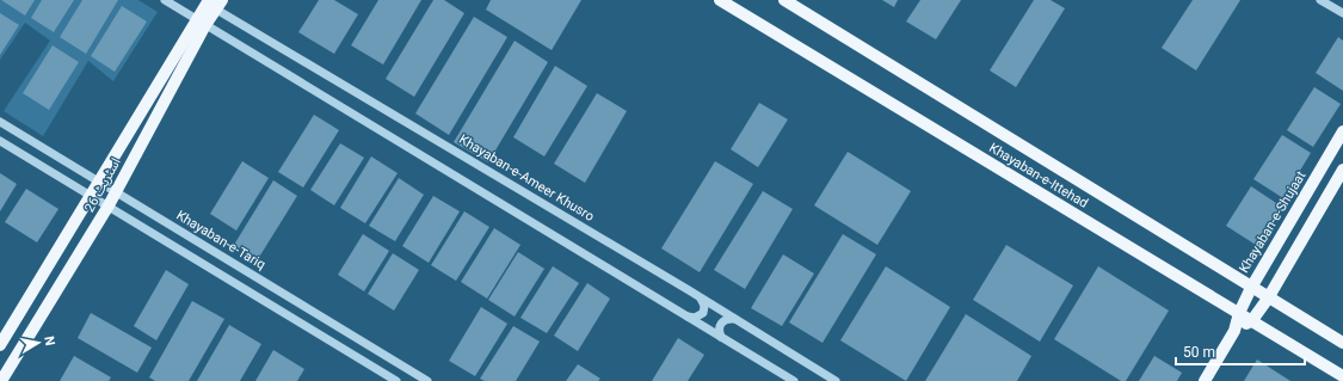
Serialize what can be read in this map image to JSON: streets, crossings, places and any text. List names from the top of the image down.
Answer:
{
  "streets": {
    "main road": ["Khayaban-e-Ittehad", "اسٹریٹ 26", "Khayaban-e-Shujaat"],
    "street": ["Khayaban-e-Ameer Khusro", "Khayaban-e-Tariq"]
  },
  "crossings": [
    ["Khayaban-e-Ittehad", "Khayaban-e-Shujaat"],
    ["Khayaban-e-Ameer Khusro", "اسٹریٹ 26"],
    ["اسٹریٹ 26", "Khayaban-e-Tariq"]
  ],
  "scale_bar": "50 m",
  "north": "right"
}
